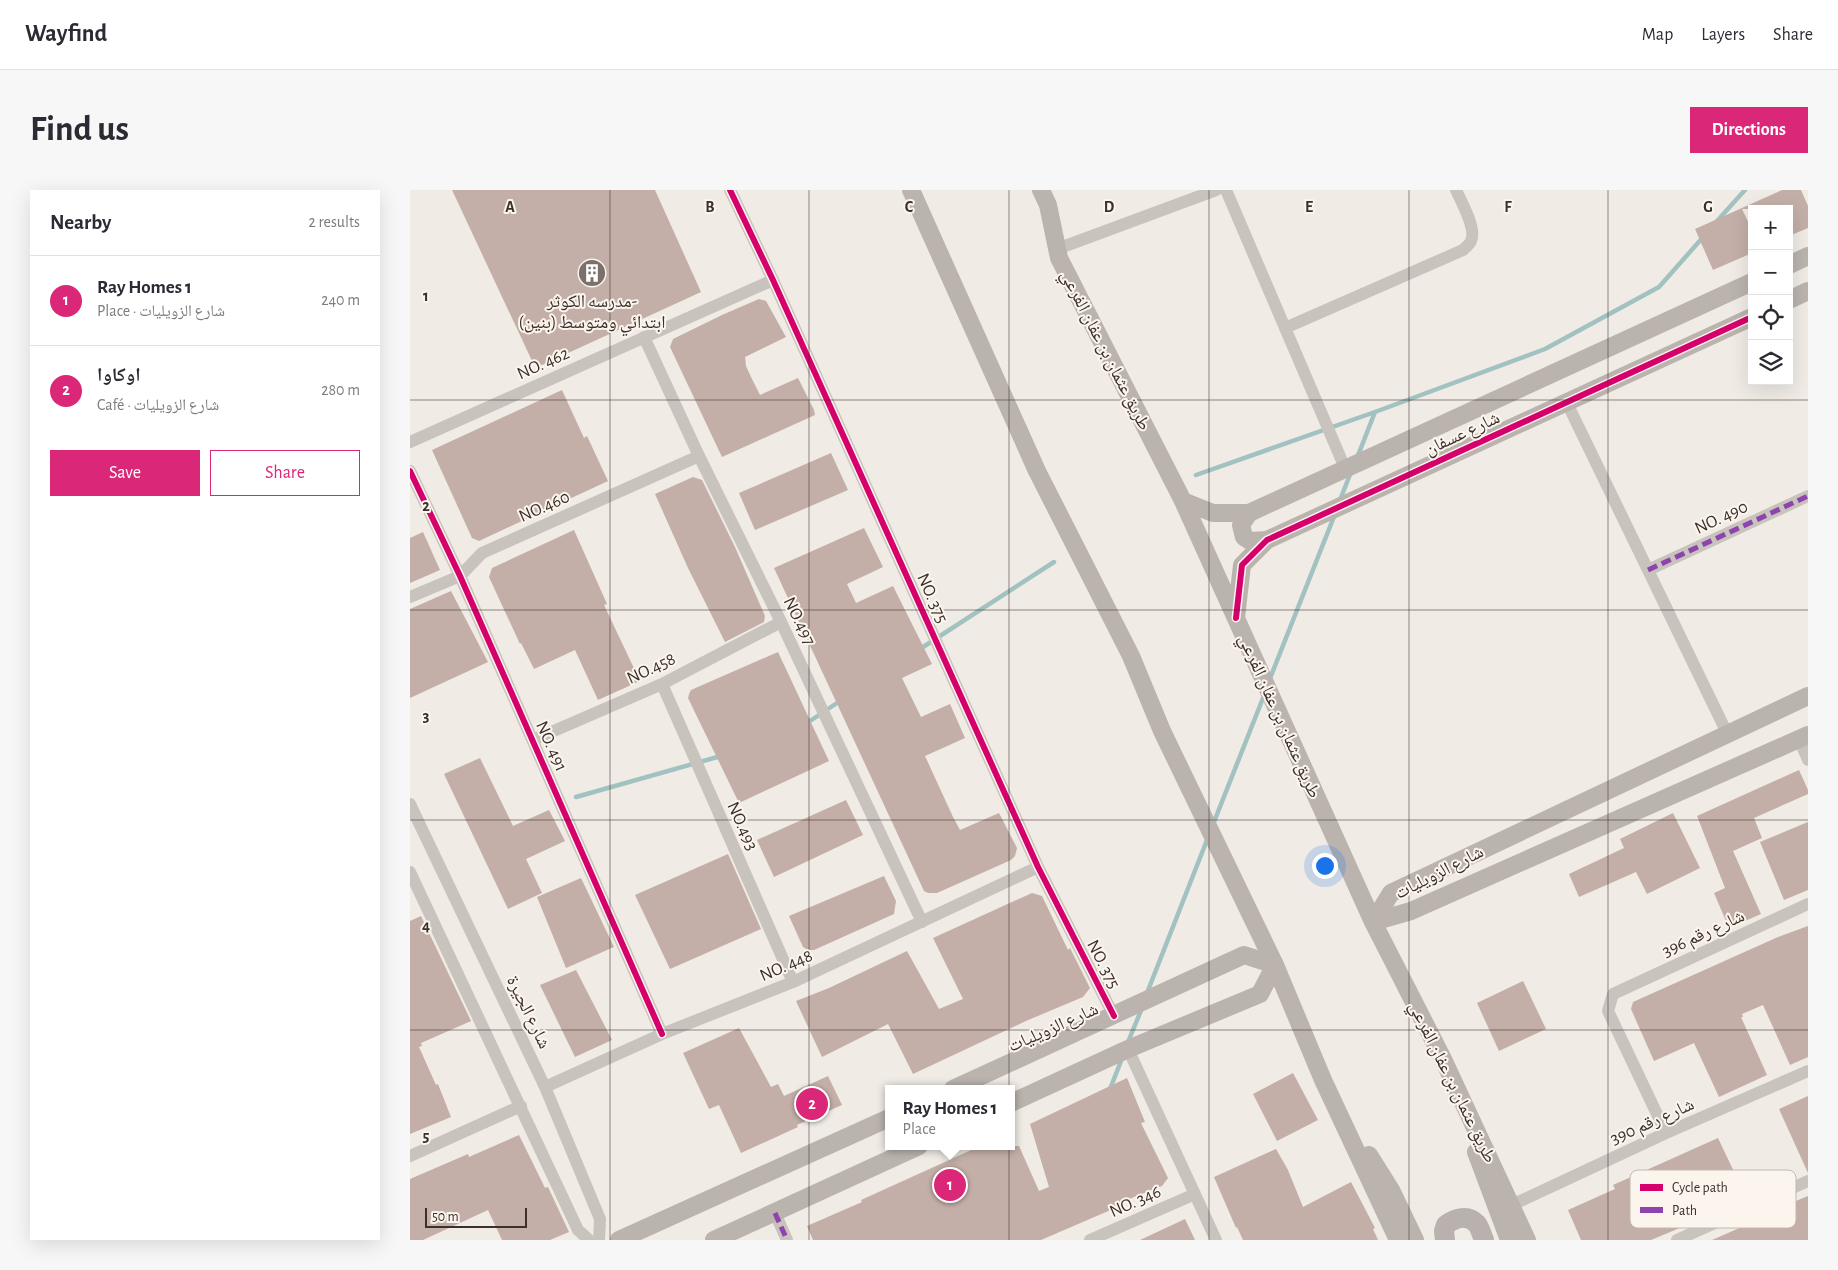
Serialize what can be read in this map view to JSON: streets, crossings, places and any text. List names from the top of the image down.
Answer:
{
  "streets": {
    "street": [
      "طريق عثمان بن عفان الفرعي",
      "NO. 462",
      "شارع عسفان",
      "NO.460",
      "NO. 490",
      "NO. 375",
      "NO.497",
      "NO.458",
      "NO. 491",
      "NO.493",
      "شارع الزويليات",
      "شارع رقم 396",
      "NO. 448",
      "شارع الجيرة",
      "شارع رقم 390",
      "NO. 346"
    ]
  },
  "crossings": [
    ["طريق عثمان بن عفان الفرعي", "شارع عسفان"],
    ["طريق عثمان بن عفان الفرعي", "شارع الزويليات"],
    ["طريق عثمان بن عفان الفرعي", "شارع رقم 390"],
    ["NO. 462", "NO. 375"],
    ["NO. 462", "NO.497"],
    ["NO.460", "NO.497"],
    ["NO.460", "NO. 491"],
    ["NO. 375", "شارع الزويليات"],
    ["NO. 375", "NO. 448"],
    ["NO.497", "NO.458"],
    ["NO.497", "NO. 448"],
    ["NO.458", "NO. 491"],
    ["NO.458", "NO.493"],
    ["NO. 491", "NO. 448"],
    ["NO.493", "NO. 448"],
    ["شارع رقم 396", "شارع رقم 390"],
    ["NO. 448", "شارع الجيرة"]
  ],
  "places": {
    "building": ["مدرسه الكوثر- ابتدائي ومتوسط (بنين)"]
  },
  "legend": ["Cycle path", "Path"],
  "scale_bar": "50 m",
  "page": {
    "header": "Wayfind",
    "nav": ["Map", "Layers", "Share"],
    "buttons": [
      "Directions",
      ["Save", "Share"]
    ],
    "title": "Find us",
    "heading": ["Nearby", "2 results"],
    "map_buttons": ["+", "−"],
    "list": [
      {
        "mark": "1",
        "name": "Ray Homes 1",
        "note": "Place · شارع الزويليات",
        "value": "240 m"
      },
      {
        "mark": "2",
        "name": "اوكاوا",
        "note": "Café · شارع الزويليات",
        "value": "280 m"
      }
    ],
    "popup": ["Ray Homes 1", "Place"],
    "pins": ["2", "1"],
    "scale": "50 m"
  },
  "grid": {
    "columns": [
      "A",
      "B",
      "C",
      "D",
      "E",
      "F",
      "G"
    ],
    "rows": [
      "1",
      "2",
      "3",
      "4",
      "5"
    ]
  }
}
